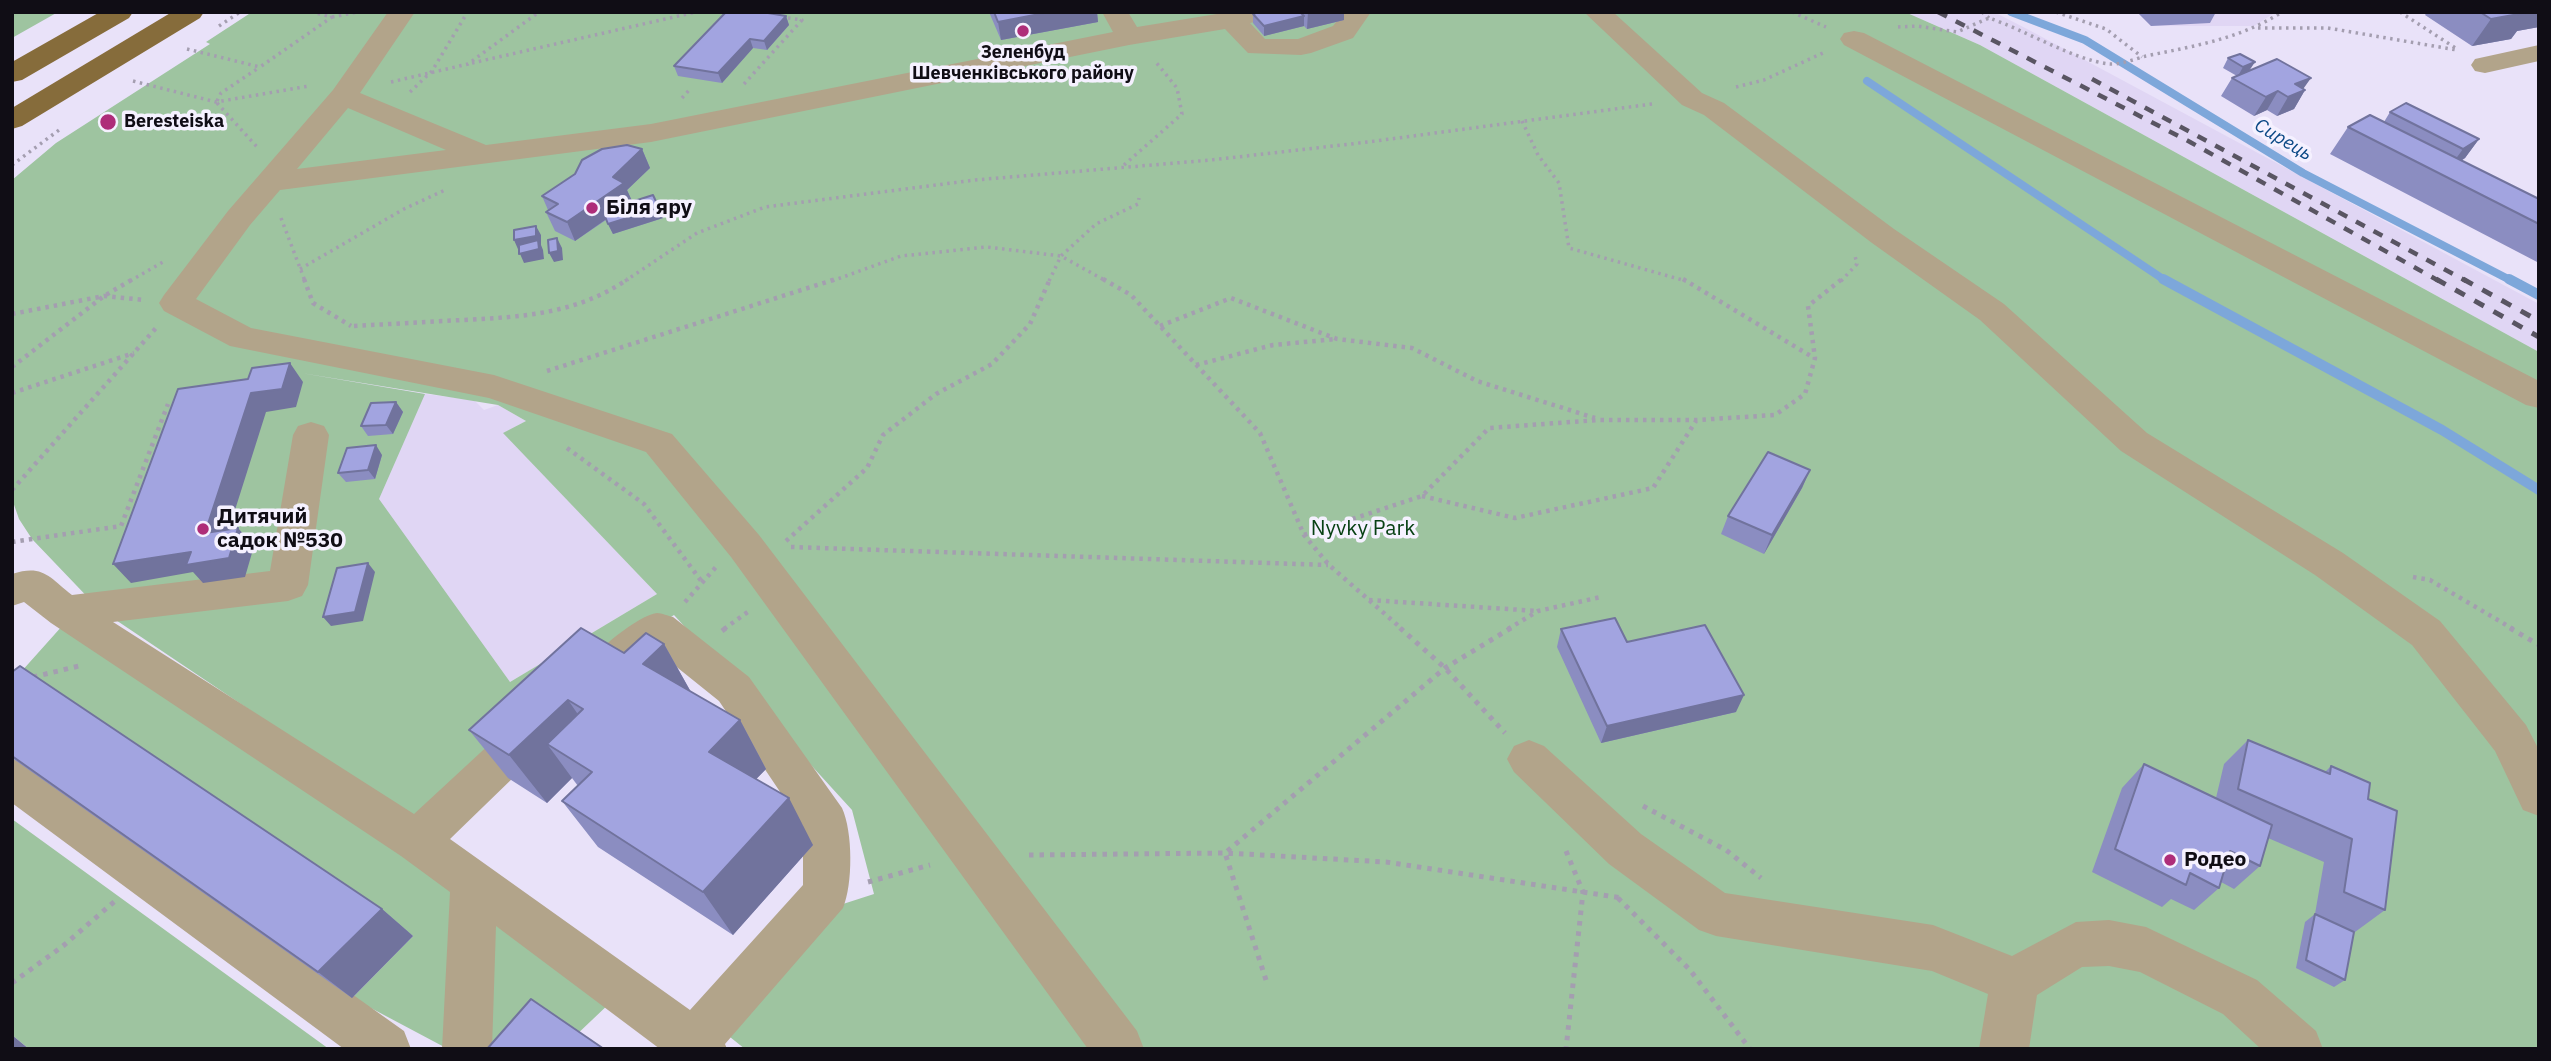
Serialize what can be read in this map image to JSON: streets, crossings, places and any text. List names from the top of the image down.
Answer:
{
  "water": ["Сирець"],
  "parks": ["Nyvky Park"],
  "places": [
    "Зеленбуд Шевченківського району",
    "Beresteiska",
    "Біля яру",
    "Дитячий садок №530",
    "Родео"
  ]
}
